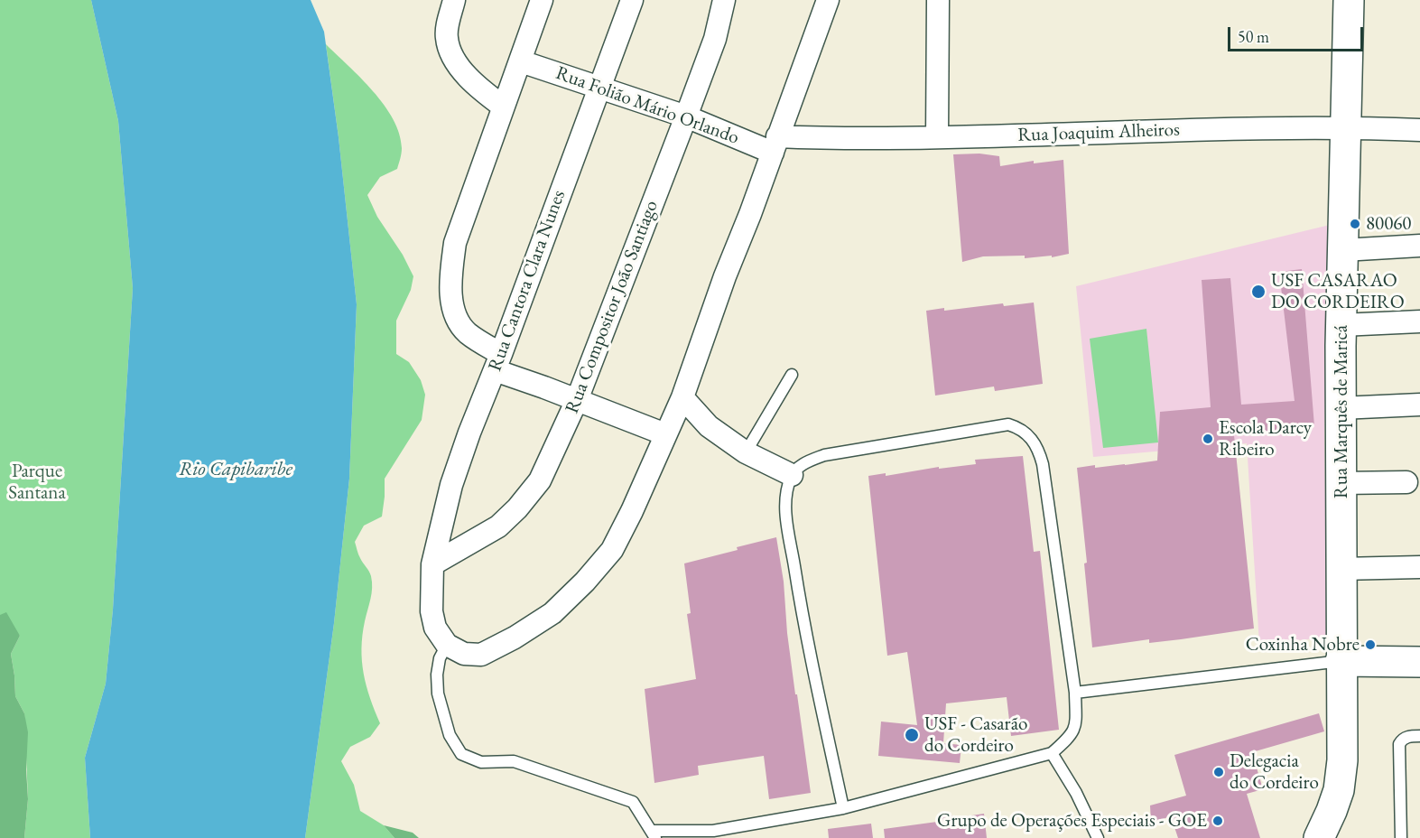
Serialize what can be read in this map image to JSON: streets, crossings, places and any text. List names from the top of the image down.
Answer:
{
  "streets": {
    "main road": ["Rua Marquês de Maricá"],
    "street": [
      "Rua Folião Mário Orlando",
      "Rua Joaquim Alheiros",
      "Rua Cantora Clara Nunes",
      "Rua Compositor João Santiago"
    ]
  },
  "crossings": [
    ["Rua Folião Mário Orlando", "Rua Joaquim Alheiros"],
    ["Rua Folião Mário Orlando", "Rua Cantora Clara Nunes"],
    ["Rua Folião Mário Orlando", "Rua Compositor João Santiago"],
    ["Rua Joaquim Alheiros", "Rua Marquês de Maricá"],
    ["Rua Cantora Clara Nunes", "Rua Compositor João Santiago"]
  ],
  "water": ["Rio Capibaribe"],
  "parks": ["Parque Santana"],
  "places": [
    "80060",
    "USF CASARAO DO CORDEIRO",
    "Escola Darcy Ribeiro",
    "Coxinha Nobre",
    "USF - Casarão do Cordeiro",
    "Delegacia do Cordeiro",
    "Grupo de Operações Especiais - GOE"
  ],
  "scale_bar": "50 m"
}
